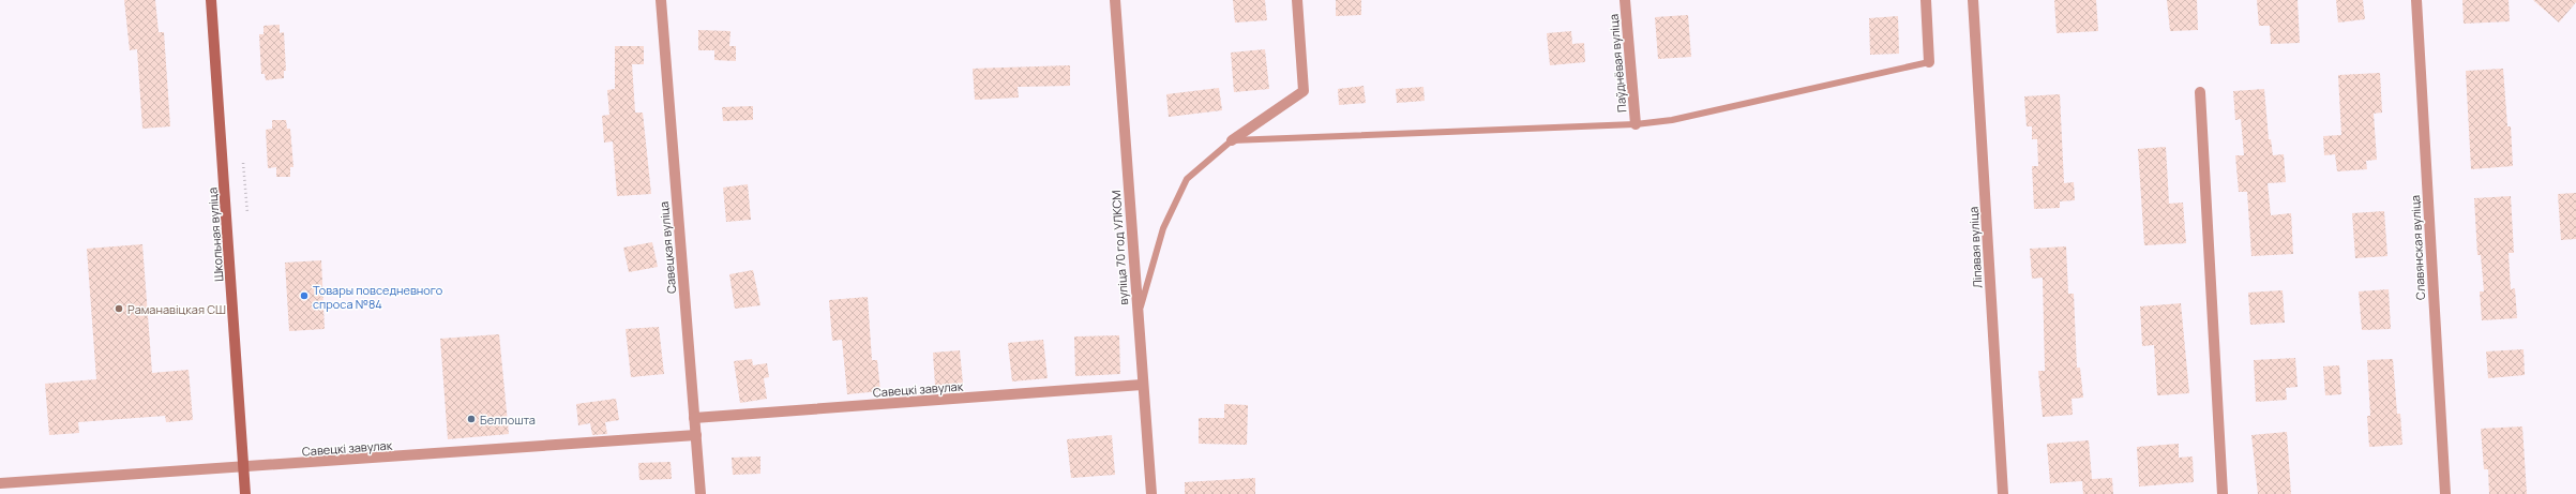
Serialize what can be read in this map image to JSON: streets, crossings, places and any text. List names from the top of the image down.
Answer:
{
  "streets": {
    "street": [
      "Паўднёвая вуліца",
      "Школьная вуліца",
      "Савецкая вуліца",
      "вуліца 70 год УЛКСМ",
      "Ліпавая вуліца",
      "Славянская вуліца",
      "Савецкі завулак"
    ]
  },
  "crossings": [
    ["Школьная вуліца", "Савецкі завулак"],
    ["Савецкая вуліца", "Савецкі завулак"],
    ["вуліца 70 год УЛКСМ", "Савецкі завулак"]
  ],
  "places": ["Товары повседневного спроса №84", "Раманавіцкая СШ", "Белпошта"]
}
